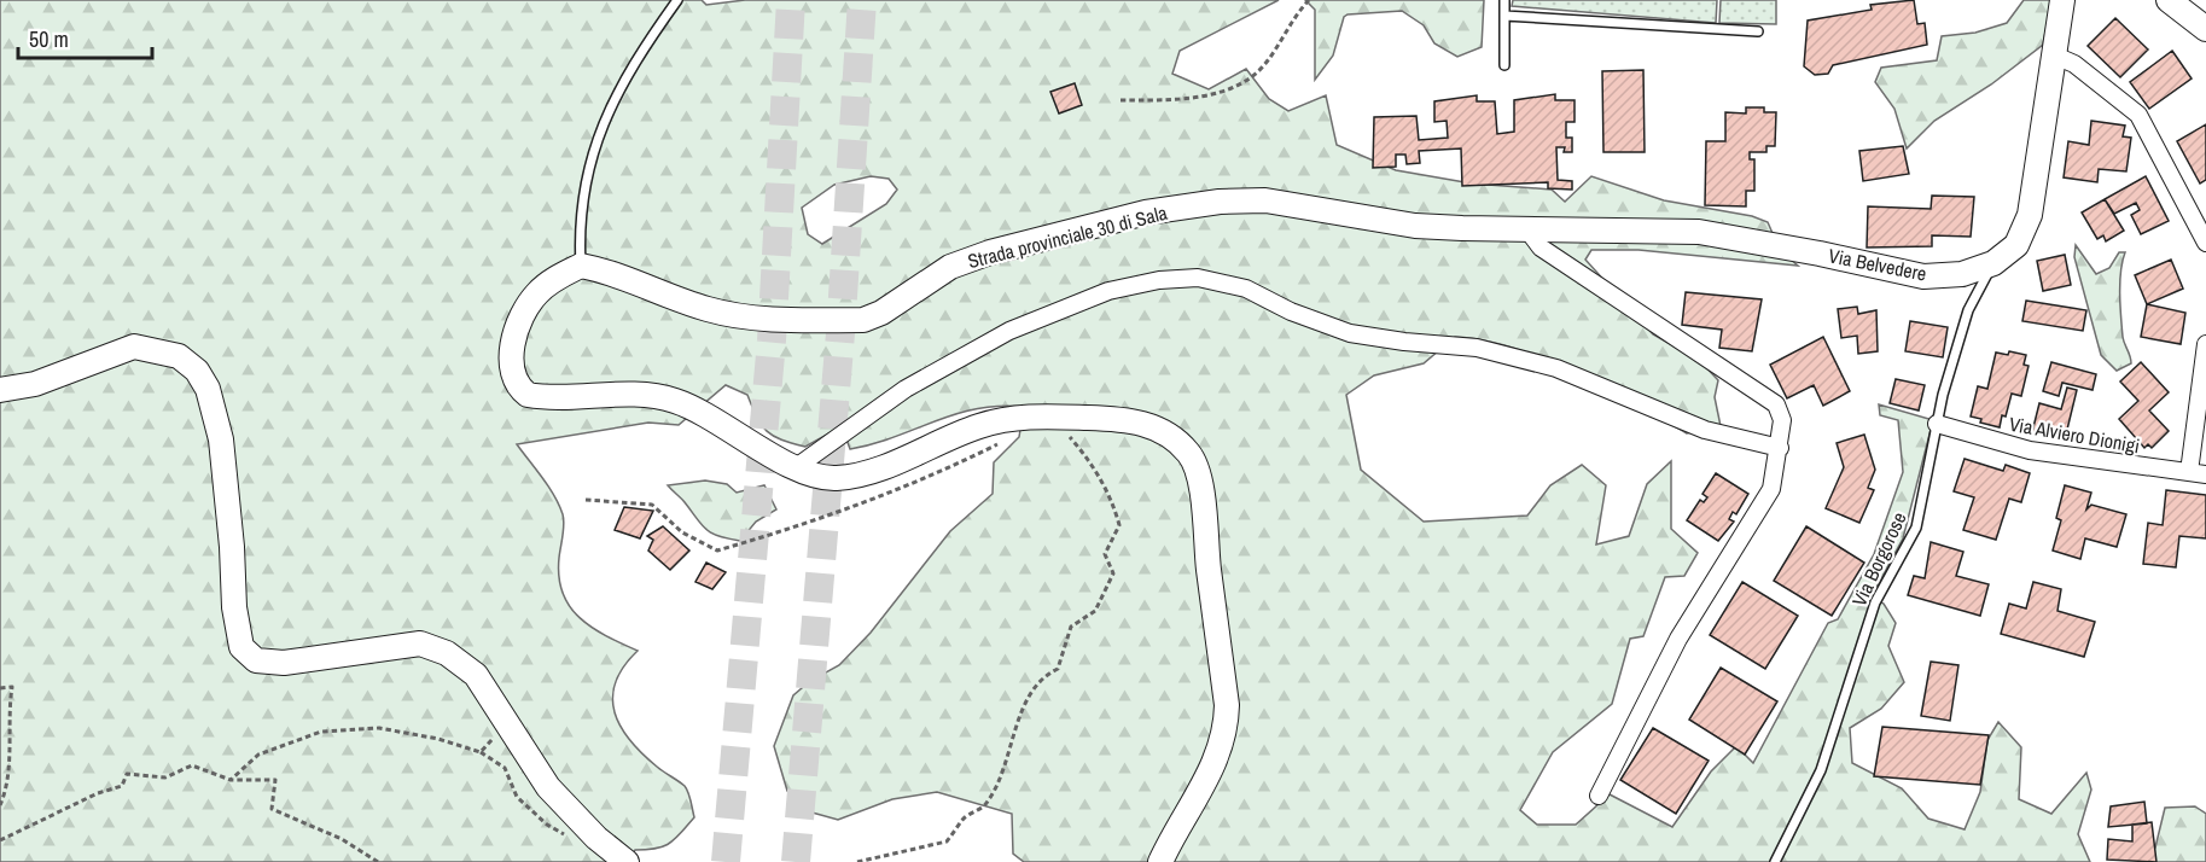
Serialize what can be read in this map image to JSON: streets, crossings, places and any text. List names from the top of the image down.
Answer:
{
  "streets": {
    "street": ["Strada provinciale 30 di Sala", "Via Belvedere", "Via Alviero Dionigi"],
    "lane": ["Via Borgorose"]
  },
  "crossings": [
    ["Strada provinciale 30 di Sala", "Via Belvedere"],
    ["Via Belvedere", "Via Borgorose"],
    ["Via Alviero Dionigi", "Via Borgorose"]
  ],
  "scale_bar": "50 m"
}
